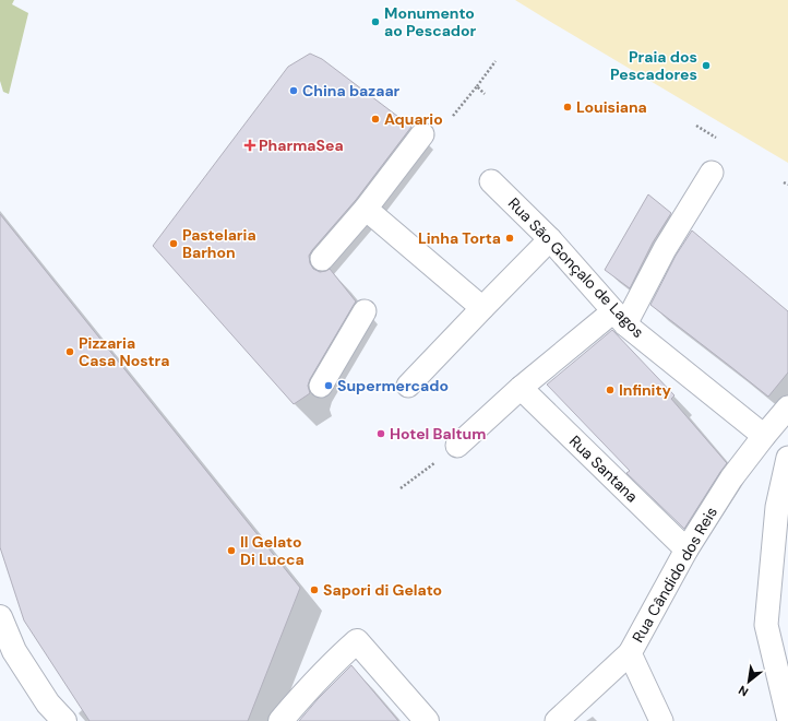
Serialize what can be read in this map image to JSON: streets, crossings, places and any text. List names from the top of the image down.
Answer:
{
  "streets": {
    "street": ["Rua São Gonçalo de Lagos", "Rua Santana", "Rua Cândido dos Reis"]
  },
  "crossings": [
    ["Rua São Gonçalo de Lagos", "Rua Cândido dos Reis"],
    ["Rua Santana", "Rua Cândido dos Reis"]
  ],
  "places": {
    "other": [
      "Monumento ao Pescador",
      "Praia dos Pescadores",
      "China bazaar",
      "Louisiana",
      "Aquario",
      "Linha Torta",
      "Pastelaria Barhon",
      "Pizzaria Casa Nostra",
      "Supermercado",
      "Infinity",
      "Hotel Baltum",
      "Il Gelato Di Lucca",
      "Sapori di Gelato"
    ],
    "health": ["PharmaSea"]
  },
  "north": "bottom left"
}
